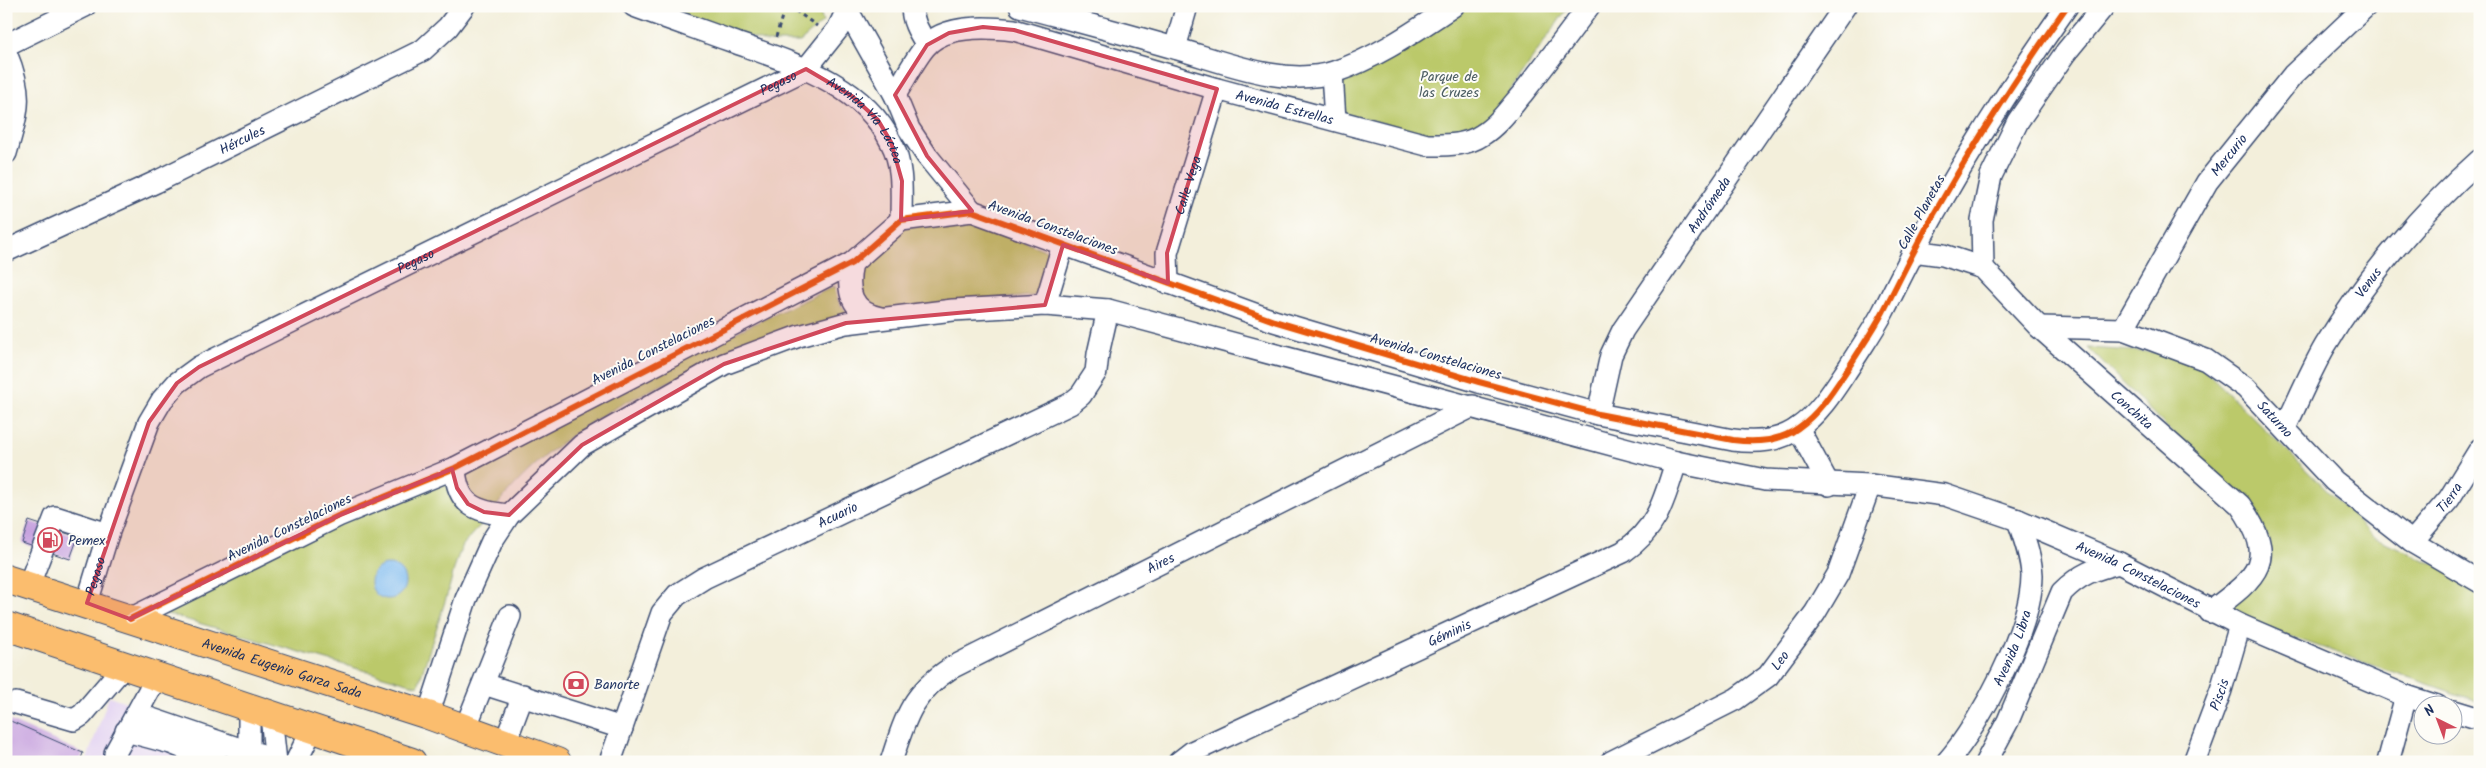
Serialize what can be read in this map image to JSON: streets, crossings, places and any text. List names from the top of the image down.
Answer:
{
  "streets": {
    "highway": ["Avenida Eugenio Garza Sada"],
    "street": [
      "Pegaso",
      "Avenida Estrellas",
      "Avenida Vía Láctea",
      "Hércules",
      "Mercurio",
      "Calle Vega",
      "Andrómeda",
      "Calle Planetas",
      "Avenida Constelaciones",
      "Venus",
      "Conchita",
      "Saturno",
      "Tierra",
      "Acuario",
      "Aires",
      "Géminis",
      "Avenida Libra",
      "Leo",
      "Piscis"
    ]
  },
  "crossings": [
    ["Pegaso", "Avenida Vía Láctea"],
    ["Pegaso", "Avenida Eugenio Garza Sada"],
    ["Avenida Estrellas", "Calle Vega"],
    ["Avenida Vía Láctea", "Avenida Constelaciones"],
    ["Mercurio", "Saturno"],
    ["Calle Vega", "Avenida Constelaciones"],
    ["Andrómeda", "Avenida Constelaciones"],
    ["Calle Planetas", "Avenida Constelaciones"],
    ["Calle Planetas", "Conchita"],
    ["Avenida Constelaciones", "Conchita"],
    ["Avenida Constelaciones", "Acuario"],
    ["Avenida Constelaciones", "Aires"],
    ["Avenida Constelaciones", "Géminis"],
    ["Avenida Constelaciones", "Avenida Libra"],
    ["Avenida Constelaciones", "Leo"],
    ["Avenida Constelaciones", "Avenida Eugenio Garza Sada"],
    ["Avenida Constelaciones", "Piscis"],
    ["Venus", "Saturno"],
    ["Conchita", "Saturno"],
    ["Saturno", "Tierra"]
  ],
  "parks": ["Parque de las Cruzes"],
  "places": {
    "fuel station": ["Pemex"],
    "bank": ["Banorte"]
  },
  "north": "top left"
}
